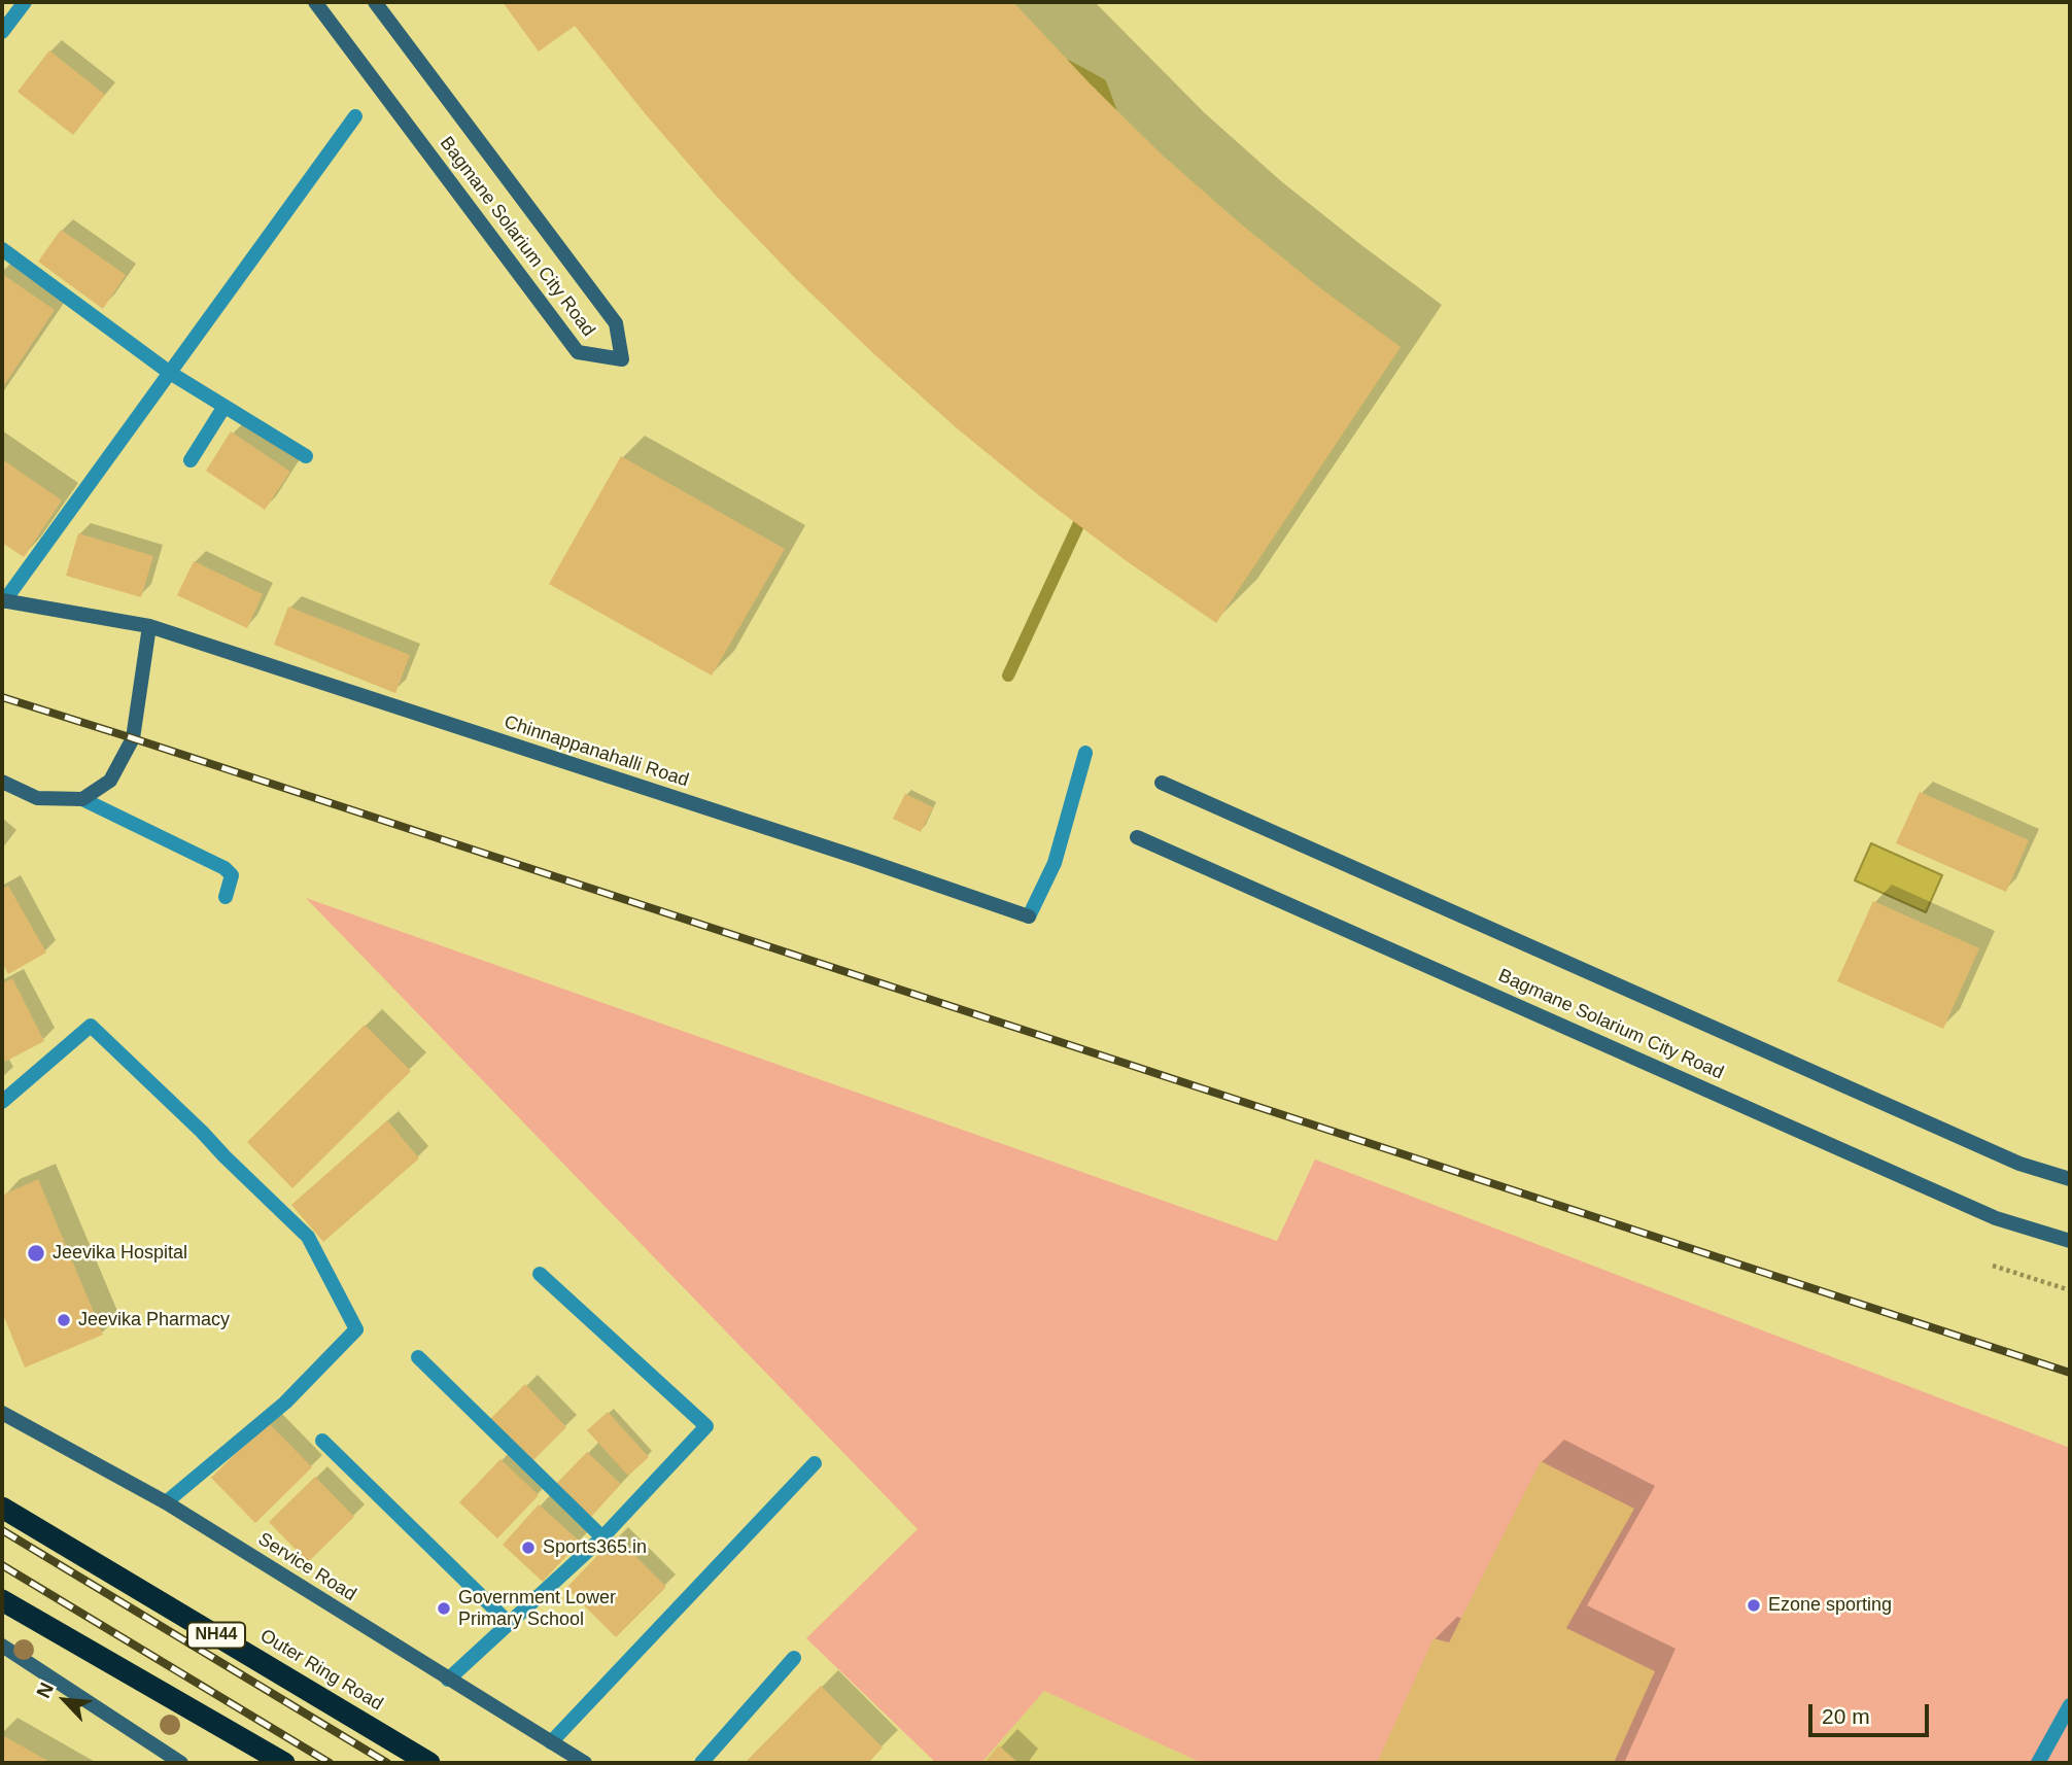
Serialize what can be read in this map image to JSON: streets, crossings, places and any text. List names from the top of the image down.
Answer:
{
  "streets": {
    "highway": ["NH44", "Outer Ring Road"],
    "street": ["Bagmane Solarium City Road", "Chinnappanahalli Road", "Service Road"]
  },
  "places": [
    "Jeevika Hospital",
    "Jeevika Pharmacy",
    "Sports365.in",
    "Ezone sporting",
    "Government Lower Primary School"
  ],
  "scale_bar": "20 m",
  "north": "top left"
}
